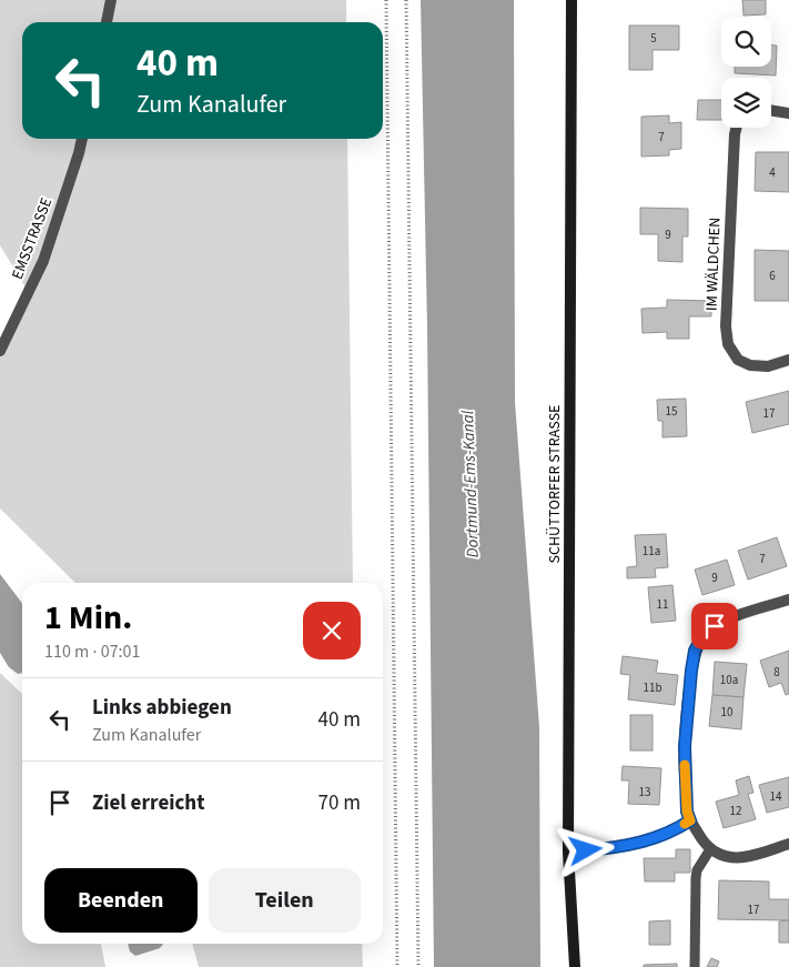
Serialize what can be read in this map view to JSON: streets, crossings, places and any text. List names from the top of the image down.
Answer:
{
  "streets": {
    "main road": ["SCHÜTTORFER STRASSE"],
    "street": ["EMSSTRASSE", "IM WÄLDCHEN"]
  },
  "water": ["Dortmund-Ems-Kanal"],
  "house_numbers": [
    "5",
    "7",
    "4",
    "9",
    "6",
    "15",
    "17",
    "11a",
    "7",
    "9",
    "11",
    "8",
    "10a",
    "11b",
    "10",
    "13",
    "14",
    "12",
    "17"
  ],
  "page": {
    "turn": ["40 m", "Zum Kanalufer"],
    "heading": ["1 Min.", "110 m · 07:01"],
    "list": [
      {
        "name": "Links abbiegen",
        "note": "Zum Kanalufer",
        "value": "40 m"
      },
      {
        "name": "Ziel erreicht",
        "value": "70 m"
      }
    ],
    "buttons": ["Beenden", "Teilen"]
  }
}
